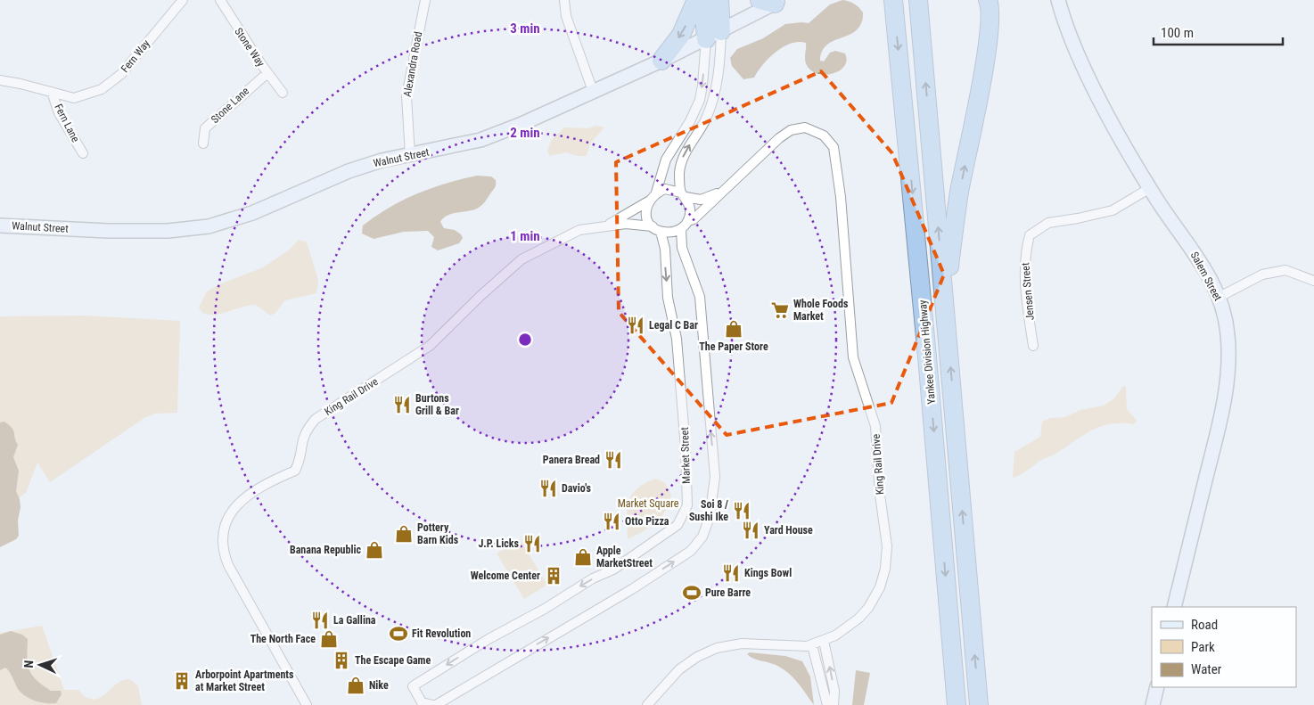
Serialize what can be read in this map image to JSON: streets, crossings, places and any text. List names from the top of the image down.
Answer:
{
  "streets": {
    "highway": ["Yankee Division Highway"],
    "main road": ["Walnut Street", "Salem Street"],
    "street": [
      "Stone Way",
      "Fern Way",
      "Alexandra Road",
      "Stone Lane",
      "Fern Lane",
      "Jensen Street",
      "King Rail Drive",
      "Market Street"
    ]
  },
  "crossings": [
    ["Stone Way", "Stone Lane"],
    ["Fern Way", "Fern Lane"],
    ["Alexandra Road", "Walnut Street"],
    ["Salem Street", "Jensen Street"],
    ["King Rail Drive", "Market Street"]
  ],
  "parks": ["Market Square"],
  "places": {
    "supermarket": ["Whole Foods Market"],
    "restaurant": [
      "Legal C Bar",
      "Burtons Grill & Bar",
      "Panera Bread",
      "Davio's",
      "Soi 8 / Sushi Ike",
      "Otto Pizza",
      "Yard House",
      "J.P. Licks",
      "Kings Bowl",
      "La Gallina"
    ],
    "shop": [
      "The Paper Store",
      "Pottery Barn Kids",
      "Banana Republic",
      "Apple MarketStreet",
      "The North Face",
      "Nike"
    ],
    "building": ["Welcome Center", "The Escape Game", "Arborpoint Apartments at Market Street"],
    "sports": ["Pure Barre", "Fit Revolution"]
  },
  "legend": ["Road", "Park", "Water"],
  "scale_bar": "100 m",
  "north": "left",
  "rings": ["3 min", "2 min", "1 min"]
}
